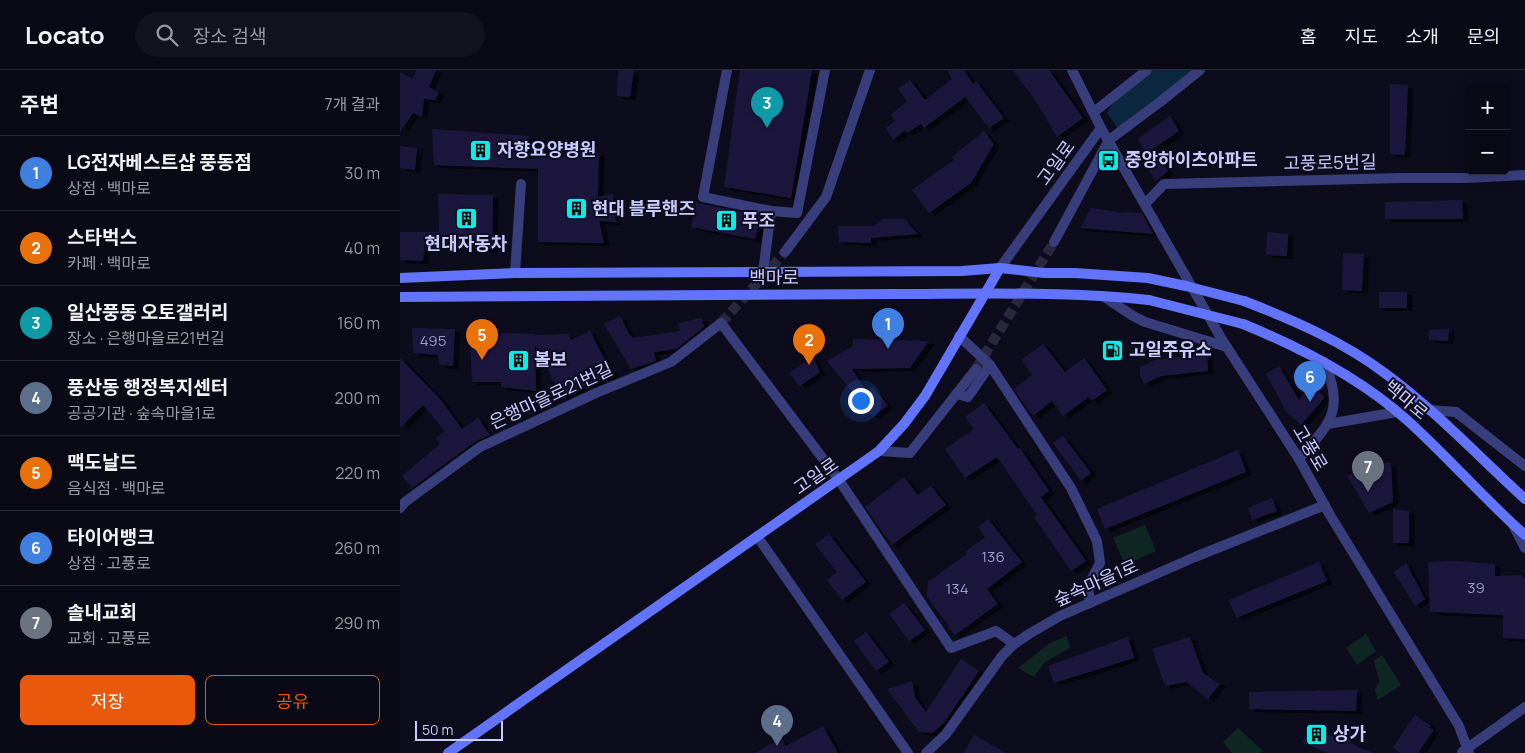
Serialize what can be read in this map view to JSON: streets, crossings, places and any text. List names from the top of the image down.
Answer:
{
  "streets": {
    "main road": ["고일로", "백마로"],
    "street": [
      "고풍로5번길",
      "은행마을로21번길",
      "고풍로",
      "숲속마을1로"
    ]
  },
  "crossings": [
    ["고일로", "백마로"],
    ["고일로", "은행마을로21번길"],
    ["고일로", "고풍로"],
    ["고풍로5번길", "고풍로"],
    ["고풍로", "숲속마을1로"]
  ],
  "places": {
    "building": [
      "자향요양병원",
      "현대 블루핸즈",
      "현대자동차",
      "푸조",
      "볼보",
      "상가"
    ],
    "bus stop": ["중앙하이츠아파트"],
    "fuel station": ["고일주유소"]
  },
  "house_numbers": [
    "495",
    "136",
    "39",
    "134"
  ],
  "scale_bar": "50 m",
  "page": {
    "header": "Locato",
    "search": "장소 검색",
    "nav": [
      "홈",
      "지도",
      "소개",
      "문의"
    ],
    "heading": ["주변", "7개 결과"],
    "map_buttons": ["+", "−"],
    "pins": [
      "3",
      "1",
      "5",
      "2",
      "6",
      "7",
      "4"
    ],
    "list": [
      {
        "mark": "1",
        "name": "LG전자베스트샵 풍동점",
        "note": "상점 · 백마로",
        "value": "30 m"
      },
      {
        "mark": "2",
        "name": "스타벅스",
        "note": "카페 · 백마로",
        "value": "40 m"
      },
      {
        "mark": "3",
        "name": "일산풍동 오토갤러리",
        "note": "장소 · 은행마을로21번길",
        "value": "160 m"
      },
      {
        "mark": "4",
        "name": "풍산동 행정복지센터",
        "note": "공공기관 · 숲속마을1로",
        "value": "200 m"
      },
      {
        "mark": "5",
        "name": "맥도날드",
        "note": "음식점 · 백마로",
        "value": "220 m"
      },
      {
        "mark": "6",
        "name": "타이어뱅크",
        "note": "상점 · 고풍로",
        "value": "260 m"
      },
      {
        "mark": "7",
        "name": "솔내교회",
        "note": "교회 · 고풍로",
        "value": "290 m"
      }
    ],
    "buttons": ["저장", "공유"],
    "scale": "50 m"
  }
}
